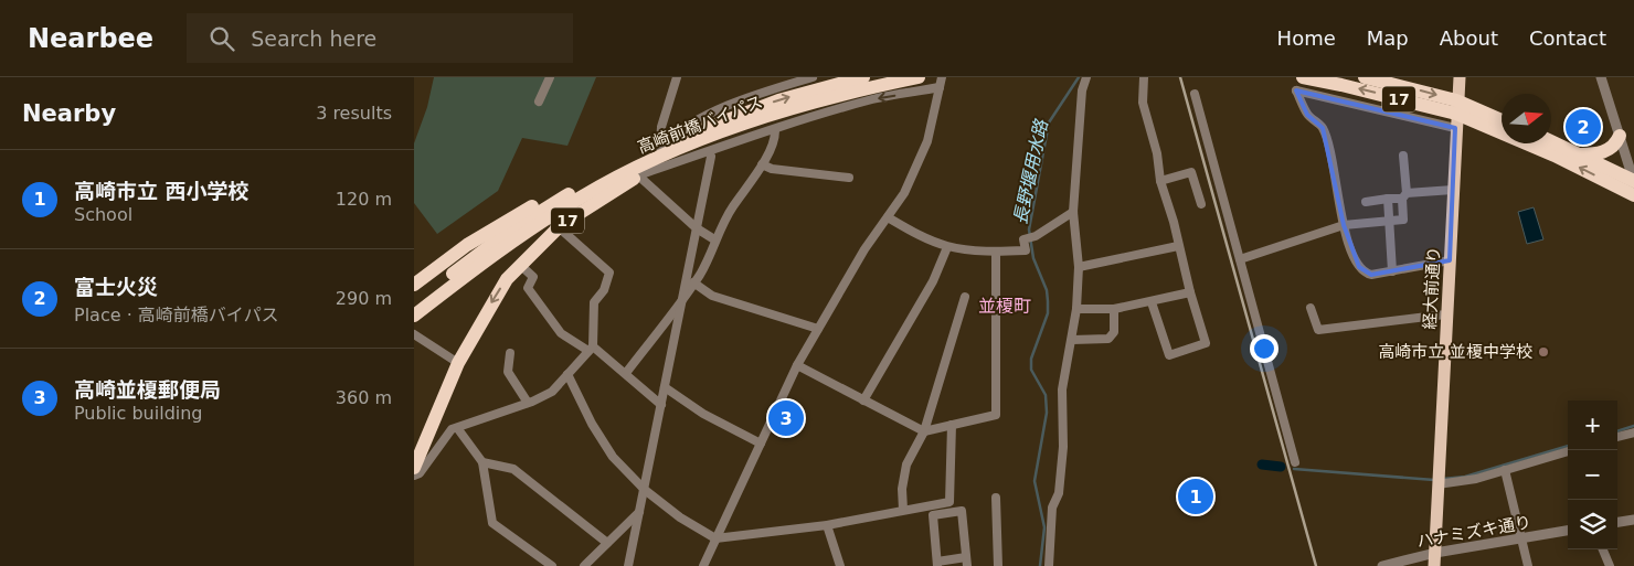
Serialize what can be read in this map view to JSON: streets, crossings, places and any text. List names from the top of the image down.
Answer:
{
  "streets": {
    "highway": ["17", "高崎前橋バイパス"],
    "main road": ["経大前通り"],
    "street": ["ハナミズキ通り"]
  },
  "crossings": [
    ["17", "高崎前橋バイパス"],
    ["17", "経大前通り"],
    ["経大前通り", "ハナミズキ通り"]
  ],
  "districts": ["並榎町"],
  "water": ["長野堰用水路"],
  "places": ["高崎市立 並榎中学校"],
  "north": "right",
  "page": {
    "header": "Nearbee",
    "search": "Search here",
    "nav": [
      "Home",
      "Map",
      "About",
      "Contact"
    ],
    "heading": ["Nearby", "3 results"],
    "pins": ["2", "3", "1"],
    "list": [
      {
        "mark": "1",
        "name": "高崎市立 西小学校",
        "note": "School",
        "value": "120 m"
      },
      {
        "mark": "2",
        "name": "富士火災",
        "note": "Place · 高崎前橋バイパス",
        "value": "290 m"
      },
      {
        "mark": "3",
        "name": "高崎並榎郵便局",
        "note": "Public building",
        "value": "360 m"
      }
    ],
    "map_buttons": ["+", "−"]
  }
}
